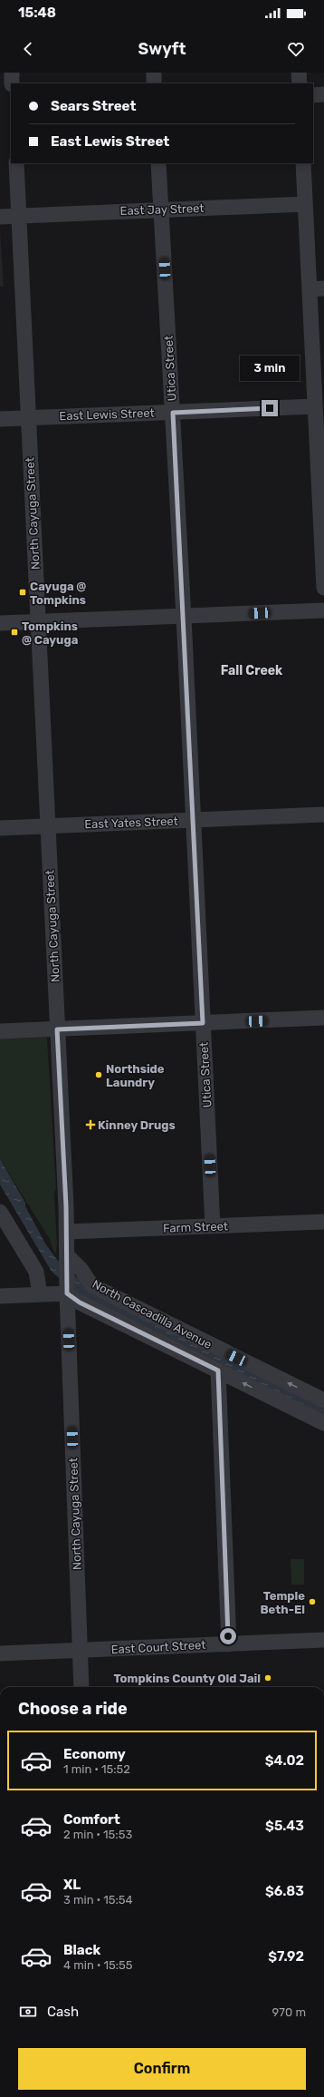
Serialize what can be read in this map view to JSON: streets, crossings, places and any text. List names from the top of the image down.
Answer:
{
  "streets": {
    "street": [
      "East Jay Street",
      "Utica Street",
      "East Lewis Street",
      "North Cayuga Street",
      "East Yates Street",
      "Farm Street",
      "North Cascadilla Avenue",
      "East Court Street"
    ]
  },
  "crossings": [
    ["East Jay Street", "Utica Street"],
    ["East Jay Street", "North Cayuga Street"],
    ["Utica Street", "East Lewis Street"],
    ["Utica Street", "East Yates Street"],
    ["Utica Street", "Farm Street"],
    ["East Lewis Street", "North Cayuga Street"],
    ["North Cayuga Street", "East Yates Street"],
    ["North Cayuga Street", "Farm Street"],
    ["North Cayuga Street", "North Cascadilla Avenue"],
    ["North Cayuga Street", "East Court Street"]
  ],
  "districts": ["Fall Creek"],
  "places": {
    "transit": ["Cayuga @ Tompkins", "Tompkins @ Cayuga"],
    "other": ["Northside Laundry", "Temple Beth-El", "Tompkins County Old Jail"],
    "health": ["Kinney Drugs"]
  },
  "page": {
    "status": "15:48",
    "header": "Swyft",
    "banner": ["Sears Street", "East Lewis Street"],
    "bubble": "3 min",
    "heading": "Choose a ride",
    "list": [
      {
        "name": "Economy",
        "note": "1 min · 15:52",
        "value": "$4.02"
      },
      {
        "name": "Comfort",
        "note": "2 min · 15:53",
        "value": "$5.43"
      },
      {
        "name": "XL",
        "note": "3 min · 15:54",
        "value": "$6.83"
      },
      {
        "name": "Black",
        "note": "4 min · 15:55",
        "value": "$7.92"
      }
    ],
    "pay": ["Cash", "970 m"],
    "buttons": "Confirm"
  }
}
